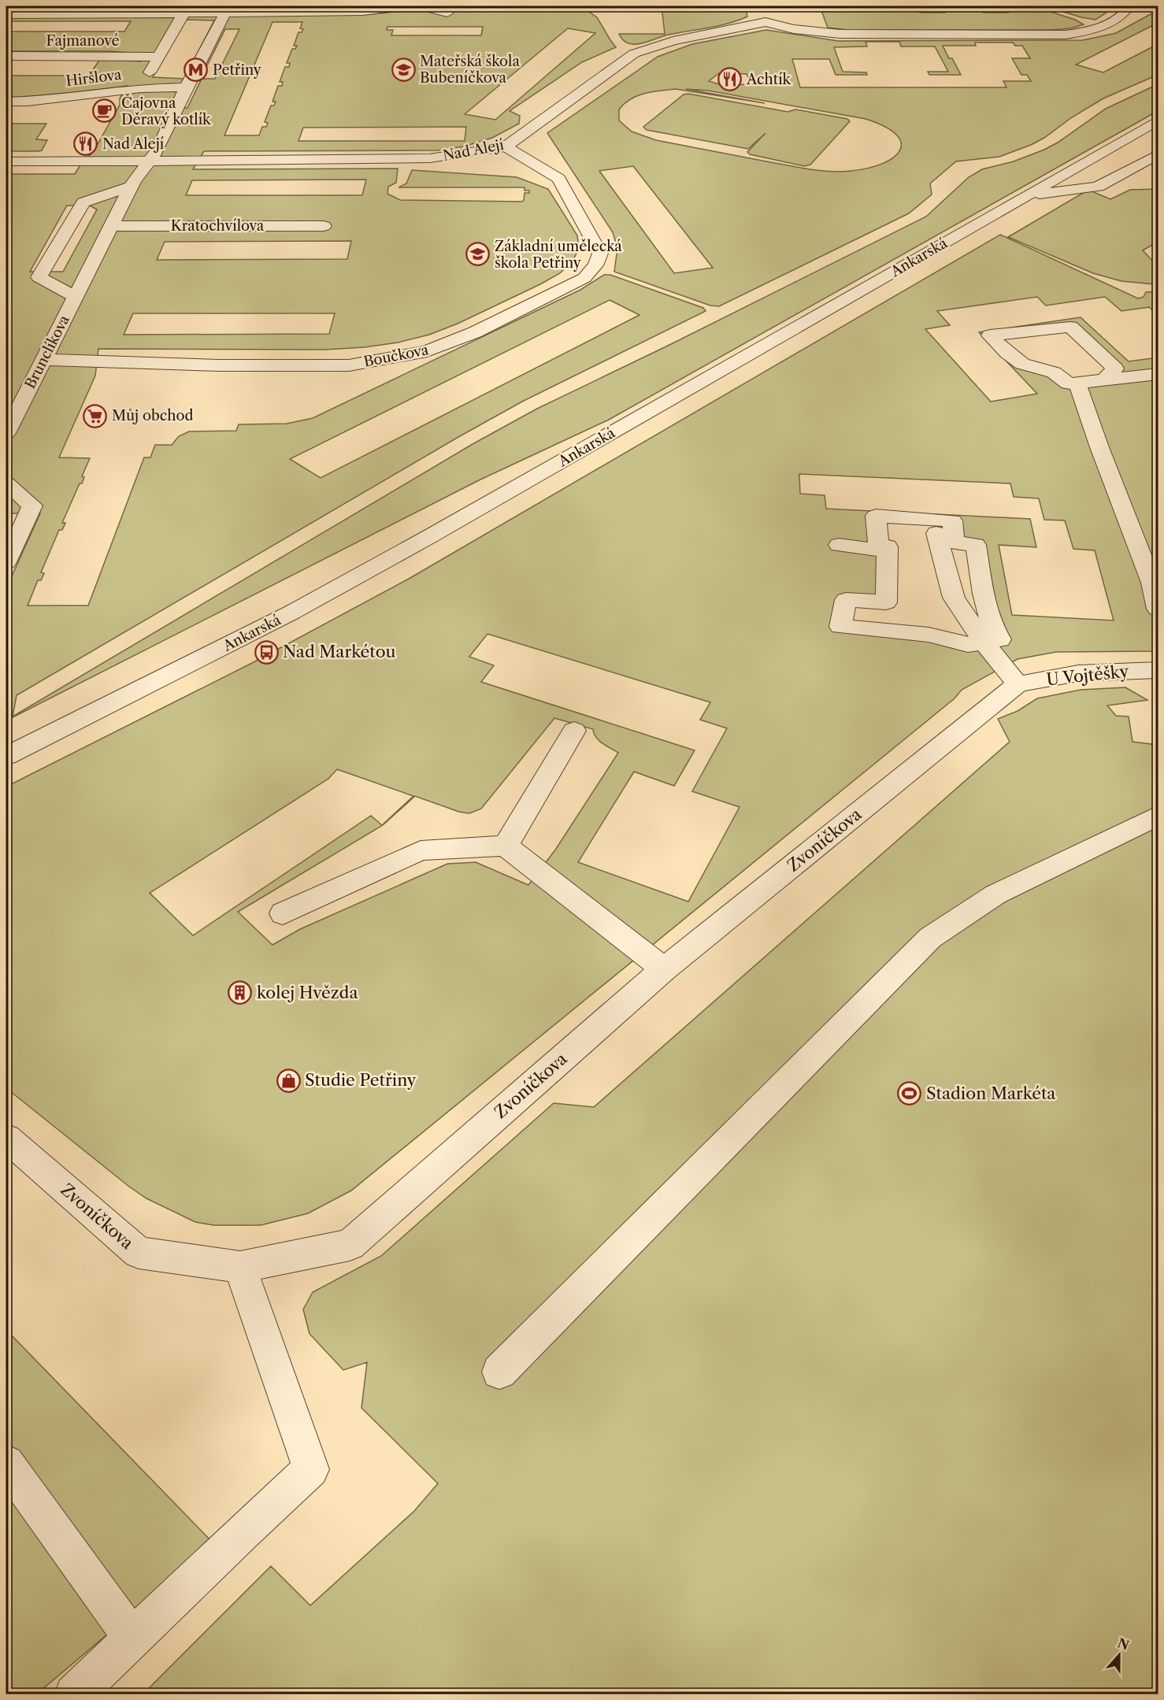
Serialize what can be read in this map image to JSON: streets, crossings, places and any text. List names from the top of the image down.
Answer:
{
  "streets": {
    "street": [
      "Fajmanové",
      "Hiršlova",
      "Nad Alejí",
      "Kratochvílova",
      "Ankarská",
      "Brunclíkova",
      "Boučkova",
      "U Vojtěšky",
      "Zvoníčkova"
    ]
  },
  "crossings": [
    ["Hiršlova", "Brunclíkova"],
    ["Nad Alejí", "Brunclíkova"],
    ["Nad Alejí", "Boučkova"],
    ["Kratochvílova", "Brunclíkova"],
    ["Brunclíkova", "Boučkova"],
    ["U Vojtěšky", "Zvoníčkova"]
  ],
  "places": {
    "school or university": ["Mateřská škola Bubeníčkova", "Základní umělecká škola Petřiny"],
    "metro station": ["Petřiny"],
    "restaurant": ["Achtík", "Nad Alejí"],
    "cafe": ["Čajovna Děravý kotlík"],
    "supermarket": ["Můj obchod"],
    "bus stop": ["Nad Markétou"],
    "building": ["kolej Hvězda"],
    "shop": ["Studie Petřiny"],
    "sports": ["Stadion Markéta"]
  },
  "north": "top"
}
